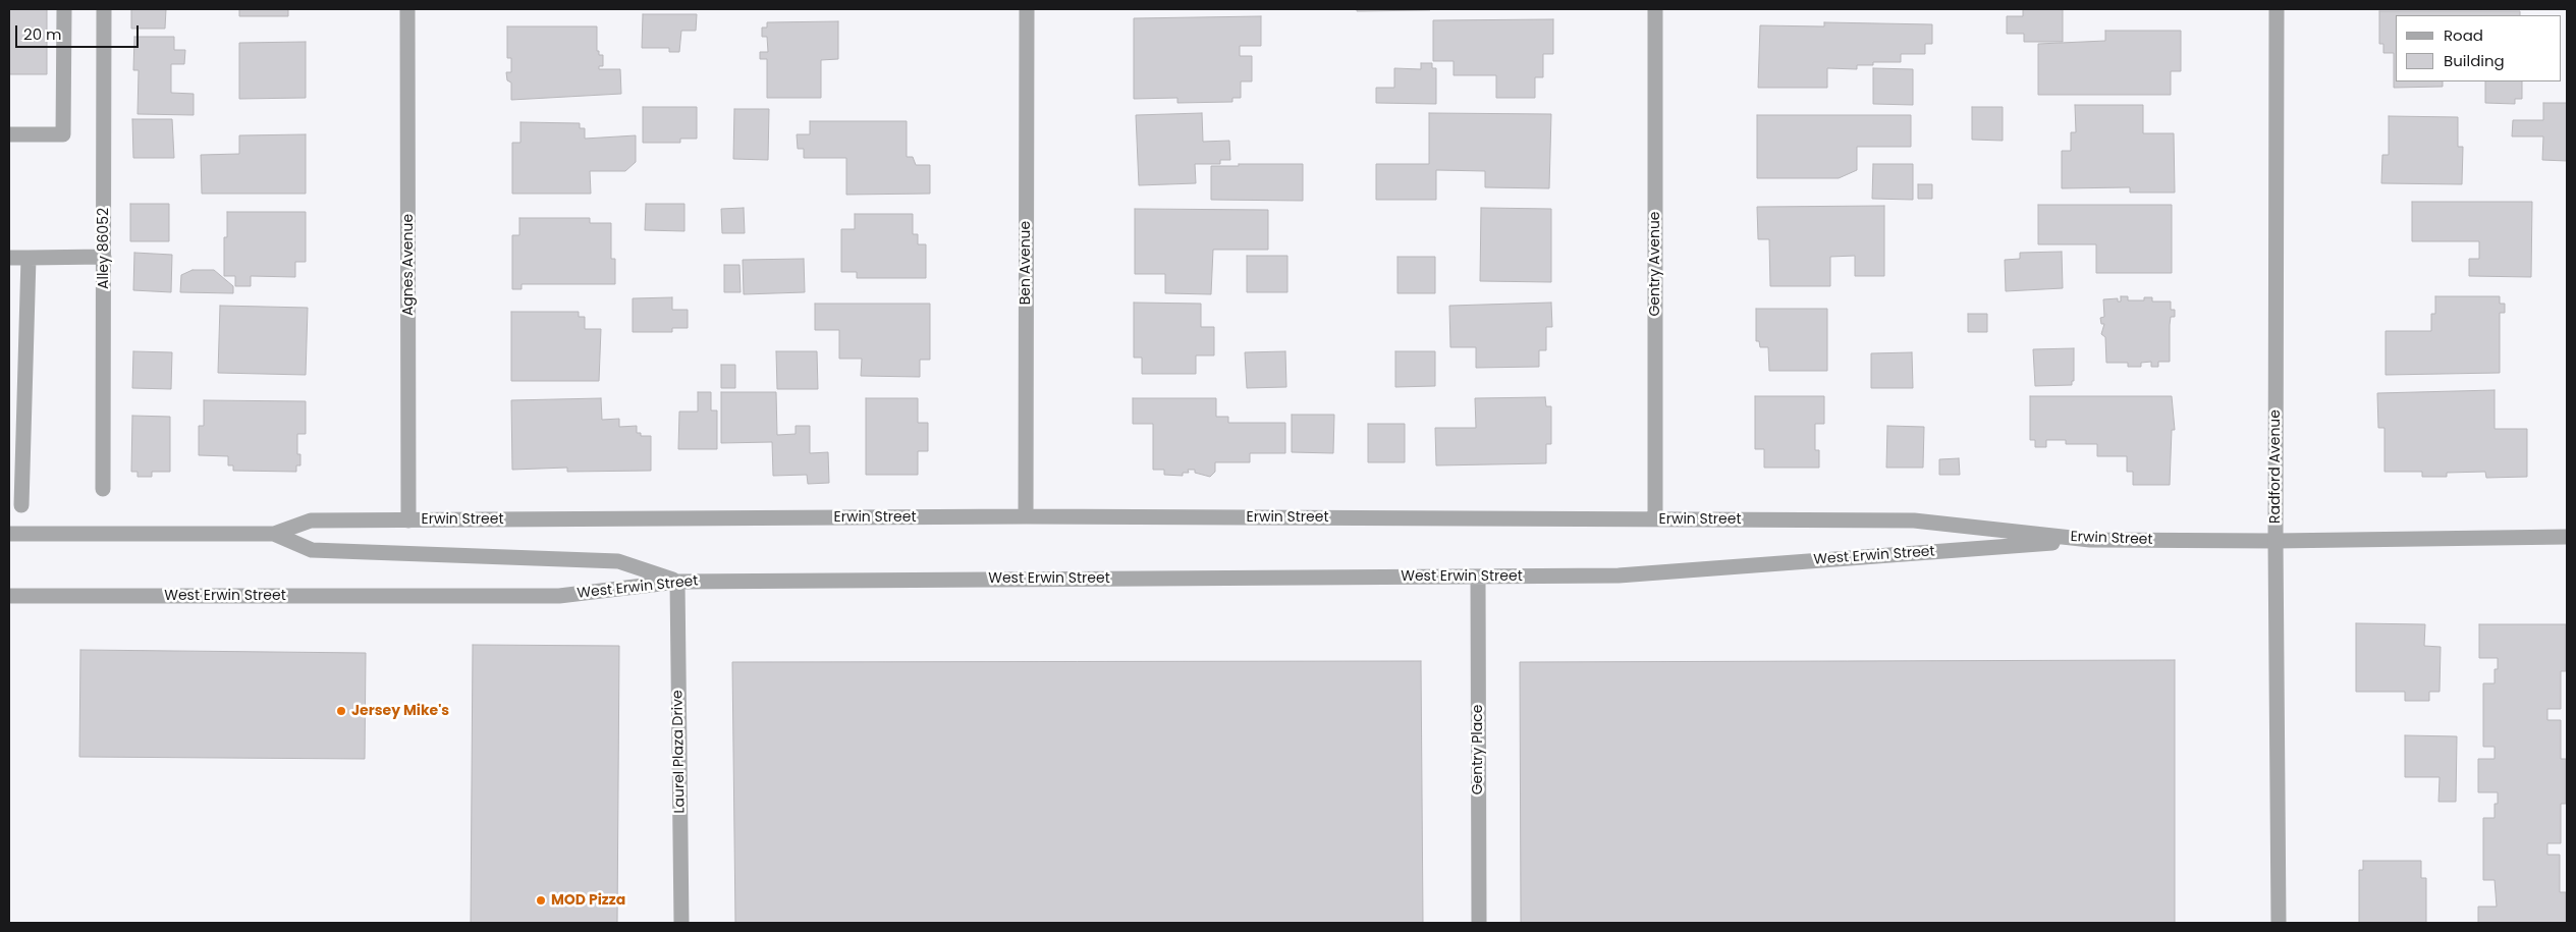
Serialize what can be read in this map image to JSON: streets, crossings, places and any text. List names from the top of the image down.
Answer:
{
  "streets": {
    "street": [
      "Alley 86052",
      "Ben Avenue",
      "Gentry Avenue",
      "Agnes Avenue",
      "Radford Avenue",
      "Erwin Street",
      "West Erwin Street",
      "Gentry Place",
      "Laurel Plaza Drive"
    ]
  },
  "crossings": [
    ["Ben Avenue", "Erwin Street"],
    ["Gentry Avenue", "Erwin Street"],
    ["Agnes Avenue", "Erwin Street"],
    ["Radford Avenue", "Erwin Street"],
    ["Erwin Street", "West Erwin Street"],
    ["West Erwin Street", "Gentry Place"],
    ["West Erwin Street", "Laurel Plaza Drive"]
  ],
  "places": ["Jersey Mike's", "MOD Pizza"],
  "legend": ["Road", "Building"],
  "scale_bar": "20 m"
}
